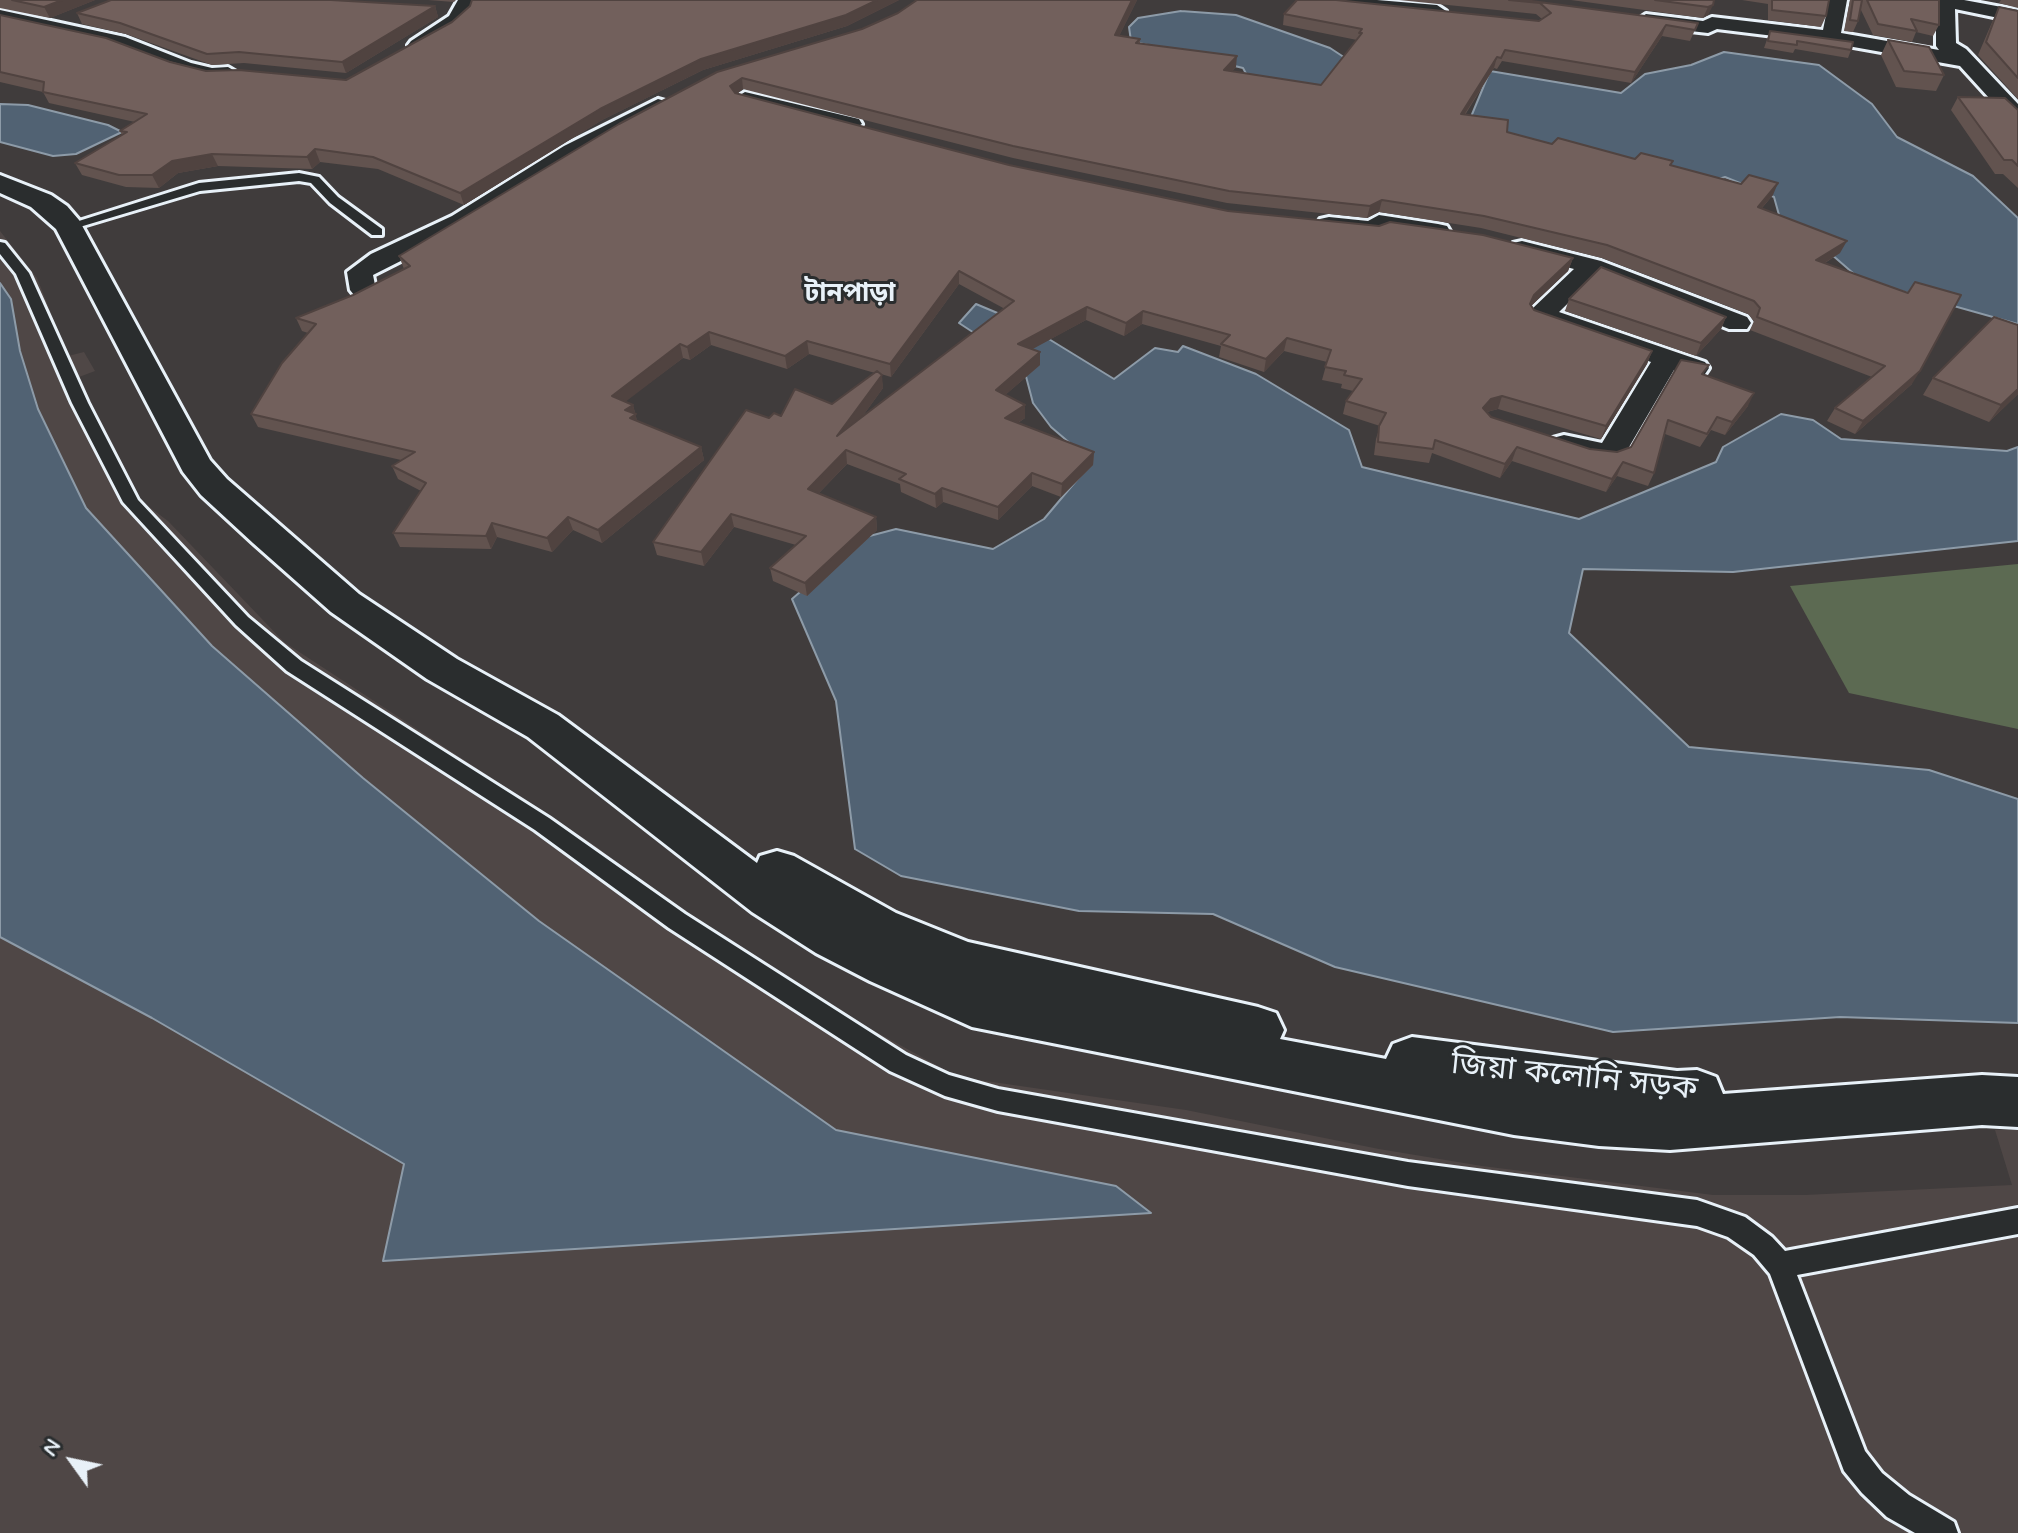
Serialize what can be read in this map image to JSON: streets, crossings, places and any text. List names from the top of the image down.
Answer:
{
  "streets": {
    "main road": ["জিয়া কলোনি সড়ক"]
  },
  "districts": ["টানপাড়া"],
  "north": "top left"
}
